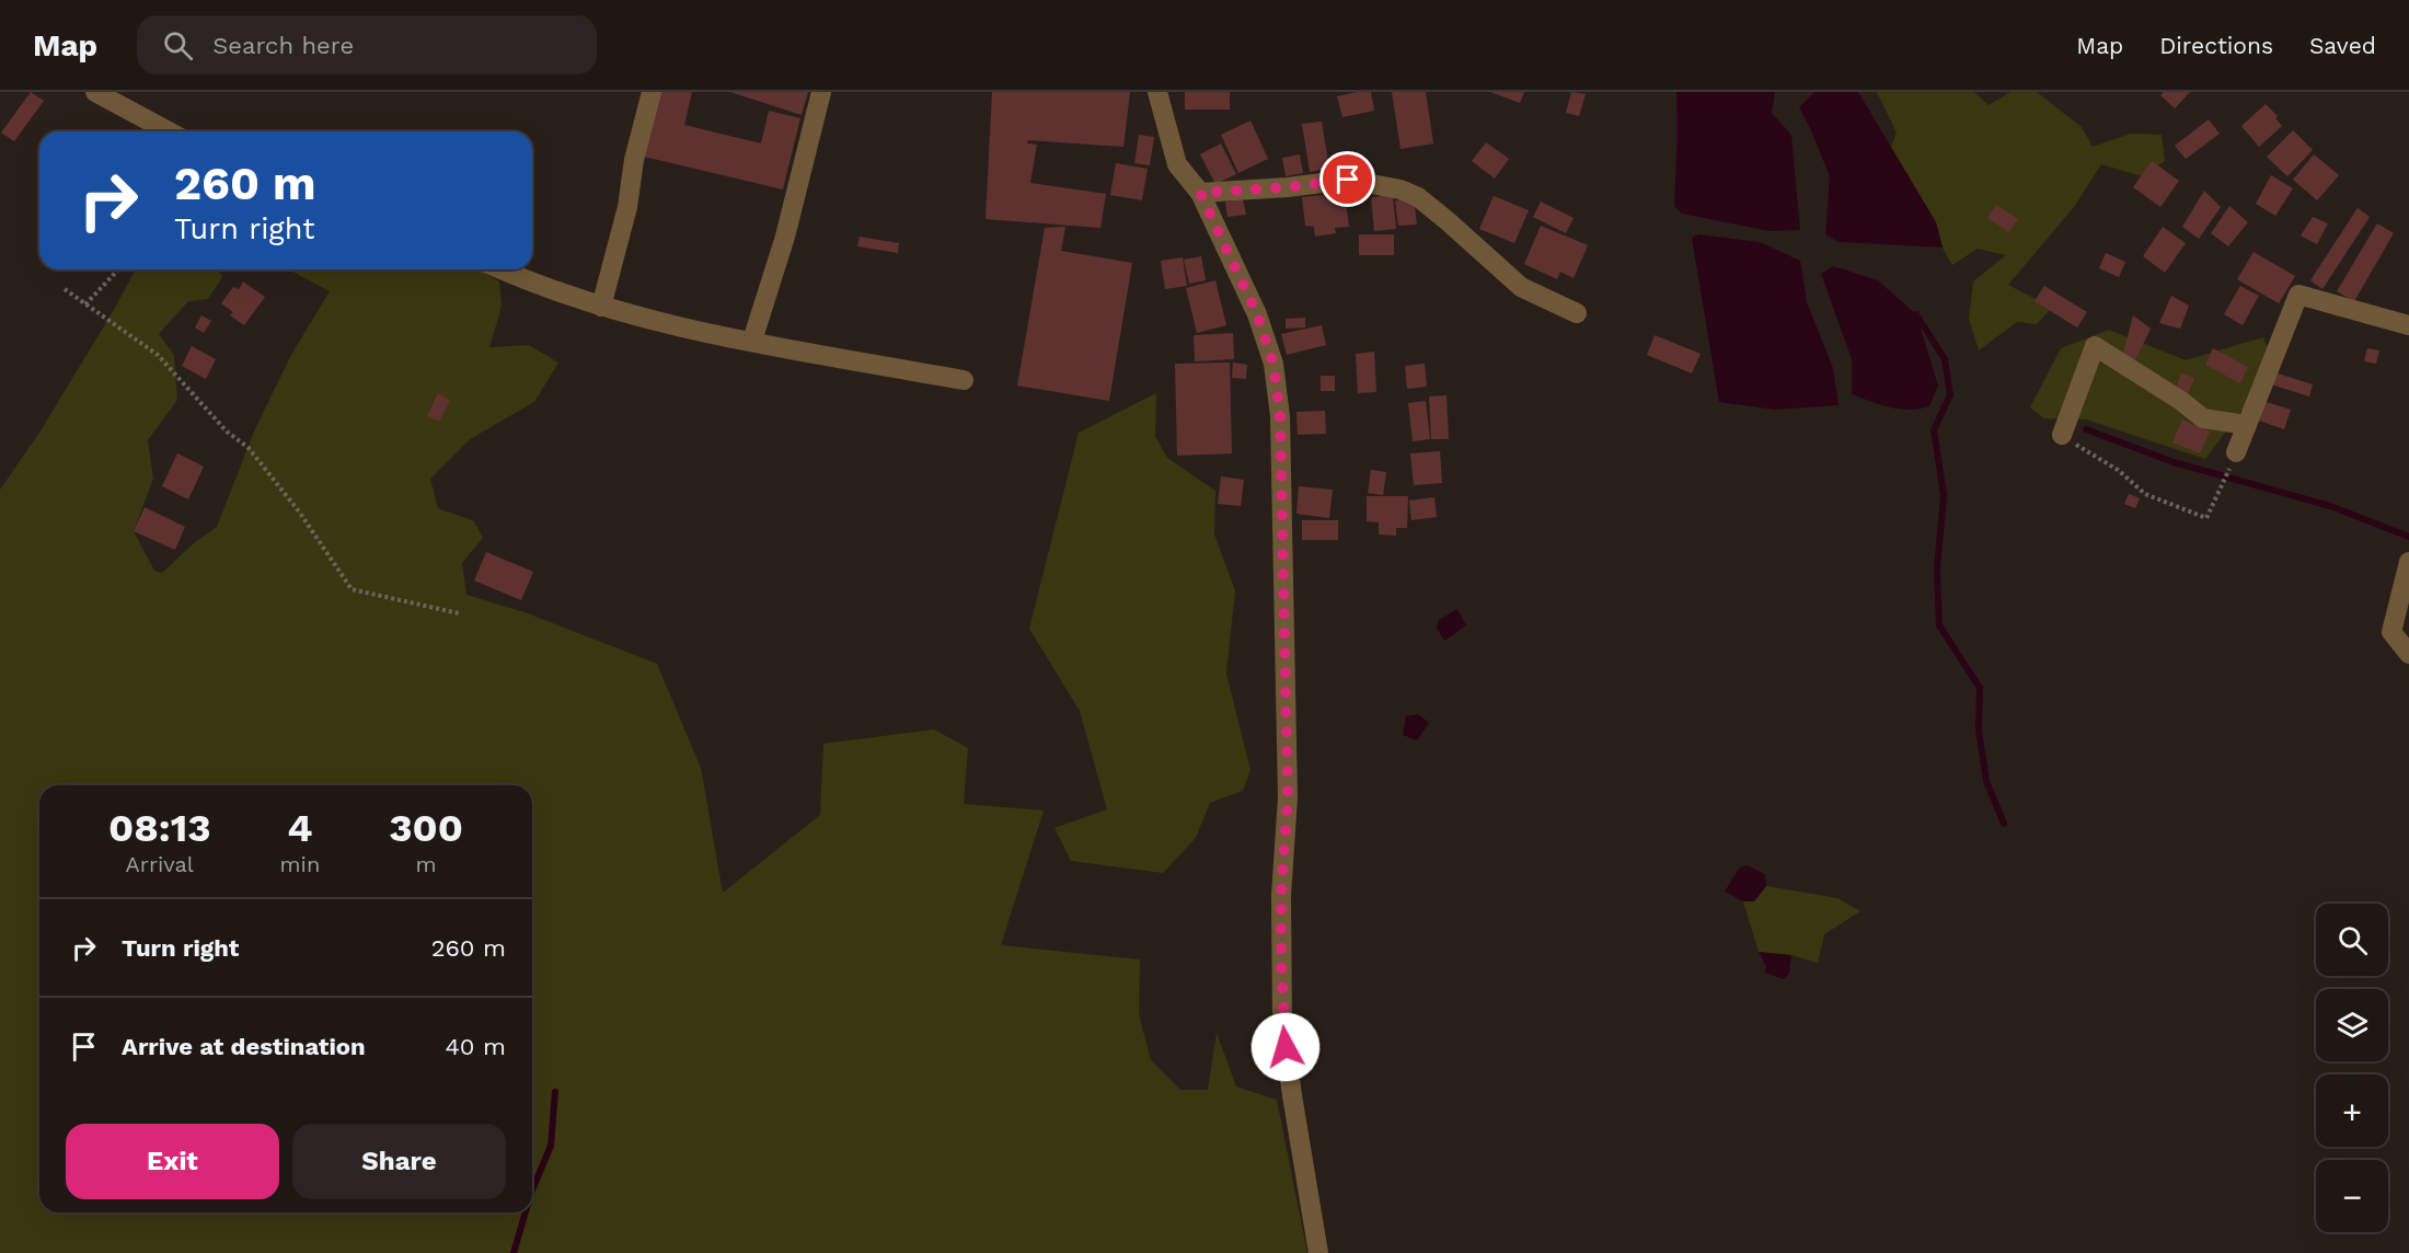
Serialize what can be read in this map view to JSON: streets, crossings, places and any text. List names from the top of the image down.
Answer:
{
  "page": {
    "header": "Map",
    "search": "Search here",
    "nav": ["Map", "Directions", "Saved"],
    "turn": ["260 m", "Turn right"],
    "eta": [
      "08:13",
      "Arrival",
      "4",
      "min",
      "300",
      "m"
    ],
    "list": [
      {
        "name": "Turn right",
        "value": "260 m"
      },
      {
        "name": "Arrive at destination",
        "value": "40 m"
      }
    ],
    "map_buttons": ["+", "−"],
    "buttons": ["Exit", "Share"]
  }
}
